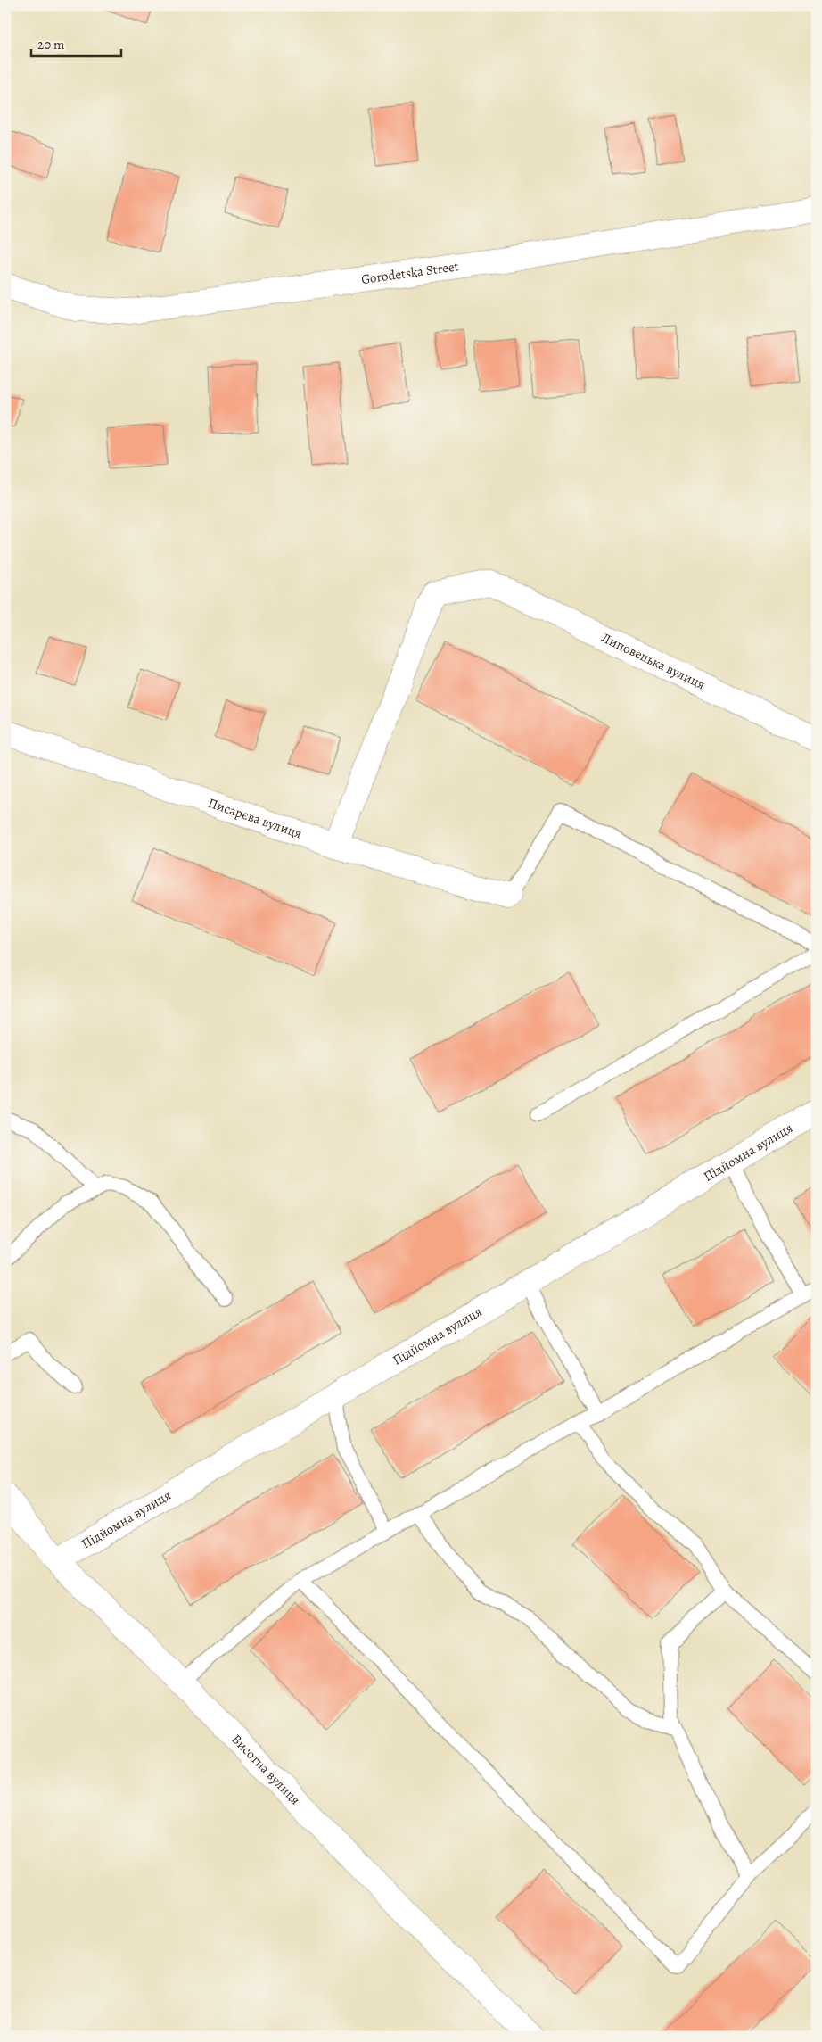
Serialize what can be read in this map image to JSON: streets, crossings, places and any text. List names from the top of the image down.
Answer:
{
  "streets": {
    "street": [
      "Gorodetska Street",
      "Липовецька вулиця",
      "Писарєва вулиця",
      "Підйомна вулиця",
      "Висотна вулиця"
    ]
  },
  "crossings": [
    ["Липовецька вулиця", "Писарєва вулиця"],
    ["Підйомна вулиця", "Висотна вулиця"]
  ],
  "scale_bar": "20 m"
}
